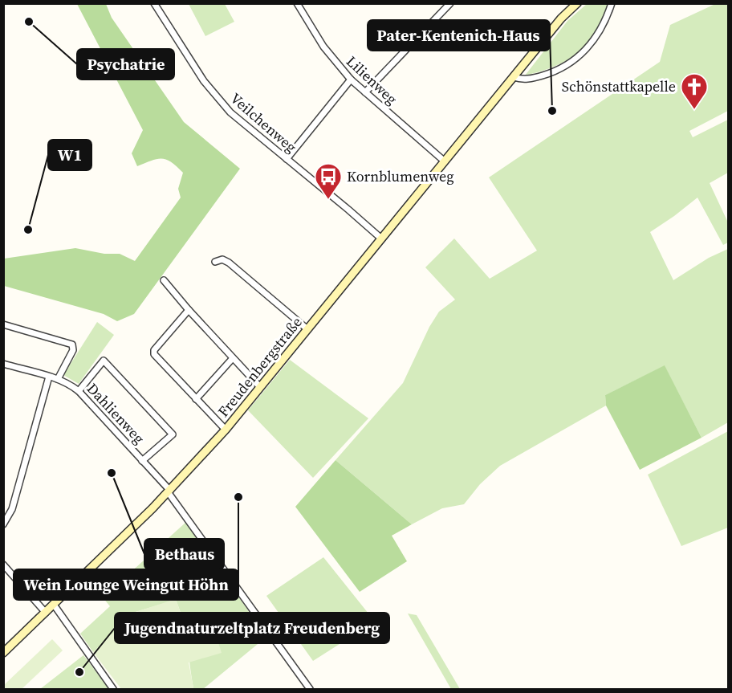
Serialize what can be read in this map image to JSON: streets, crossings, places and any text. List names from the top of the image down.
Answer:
{
  "streets": {
    "street": [
      "Lilienweg",
      "Veilchenweg",
      "Freudenbergstraße",
      "Dahlienweg"
    ]
  },
  "crossings": [
    ["Lilienweg", "Freudenbergstraße"],
    ["Veilchenweg", "Freudenbergstraße"],
    ["Freudenbergstraße", "Dahlienweg"]
  ],
  "places": {
    "other": [
      "Psychatrie",
      "Pater-Kentenich-Haus",
      "W1",
      "Bethaus",
      "Wein Lounge Weingut Höhn",
      "Jugendnaturzeltplatz Freudenberg"
    ],
    "church": ["Schönstattkapelle"],
    "bus stop": ["Kornblumenweg"]
  }
}
